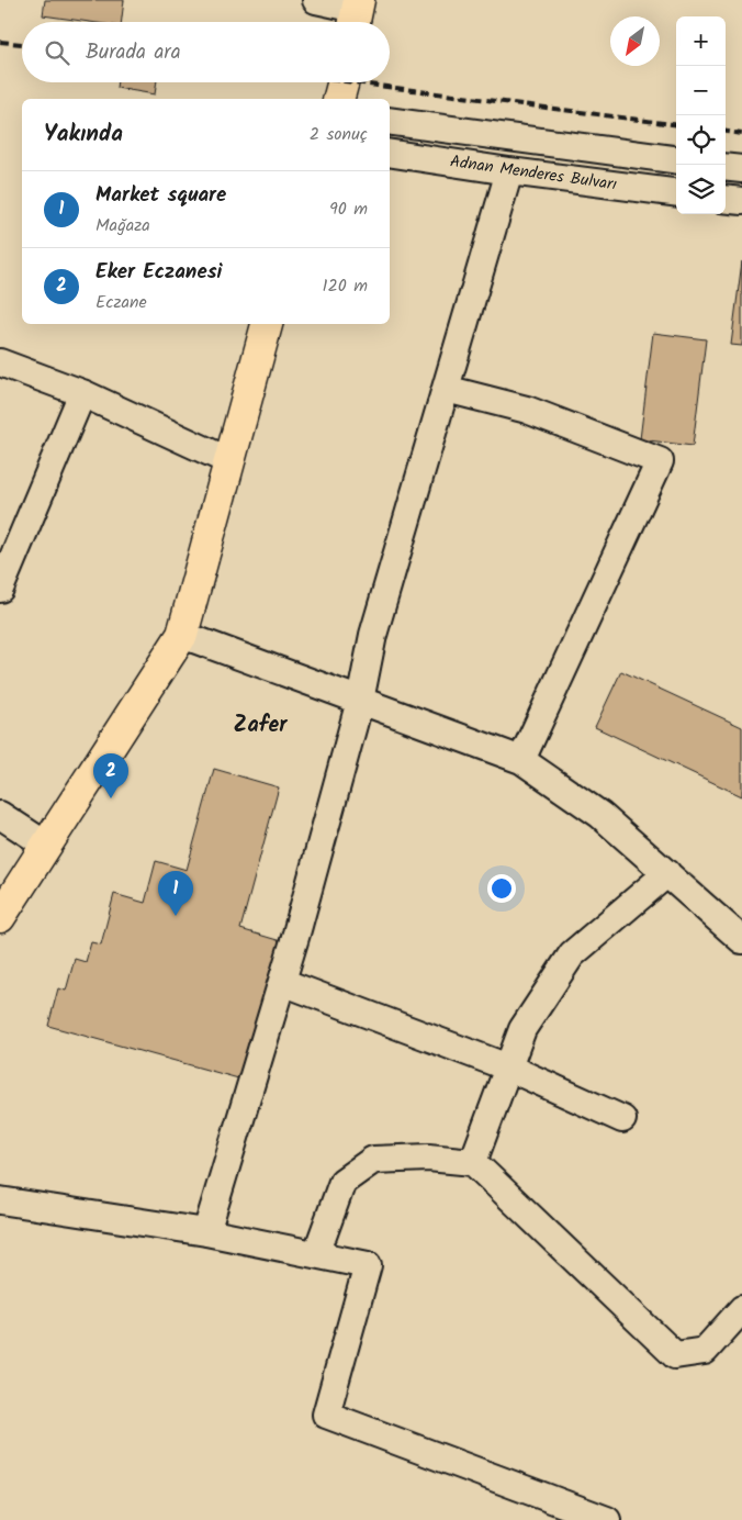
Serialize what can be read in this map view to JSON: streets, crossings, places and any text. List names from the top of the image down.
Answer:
{
  "streets": {
    "street": ["Adnan Menderes Bulvarı"]
  },
  "districts": ["Zafer"],
  "north": "bottom left",
  "page": {
    "map_buttons": ["+", "−"],
    "search": "Burada ara",
    "heading": ["Yakında", "2 sonuç"],
    "list": [
      {
        "mark": "1",
        "name": "Market square",
        "note": "Mağaza",
        "value": "90 m"
      },
      {
        "mark": "2",
        "name": "Eker Eczanesi",
        "note": "Eczane",
        "value": "120 m"
      }
    ],
    "pins": ["2", "1"]
  }
}
